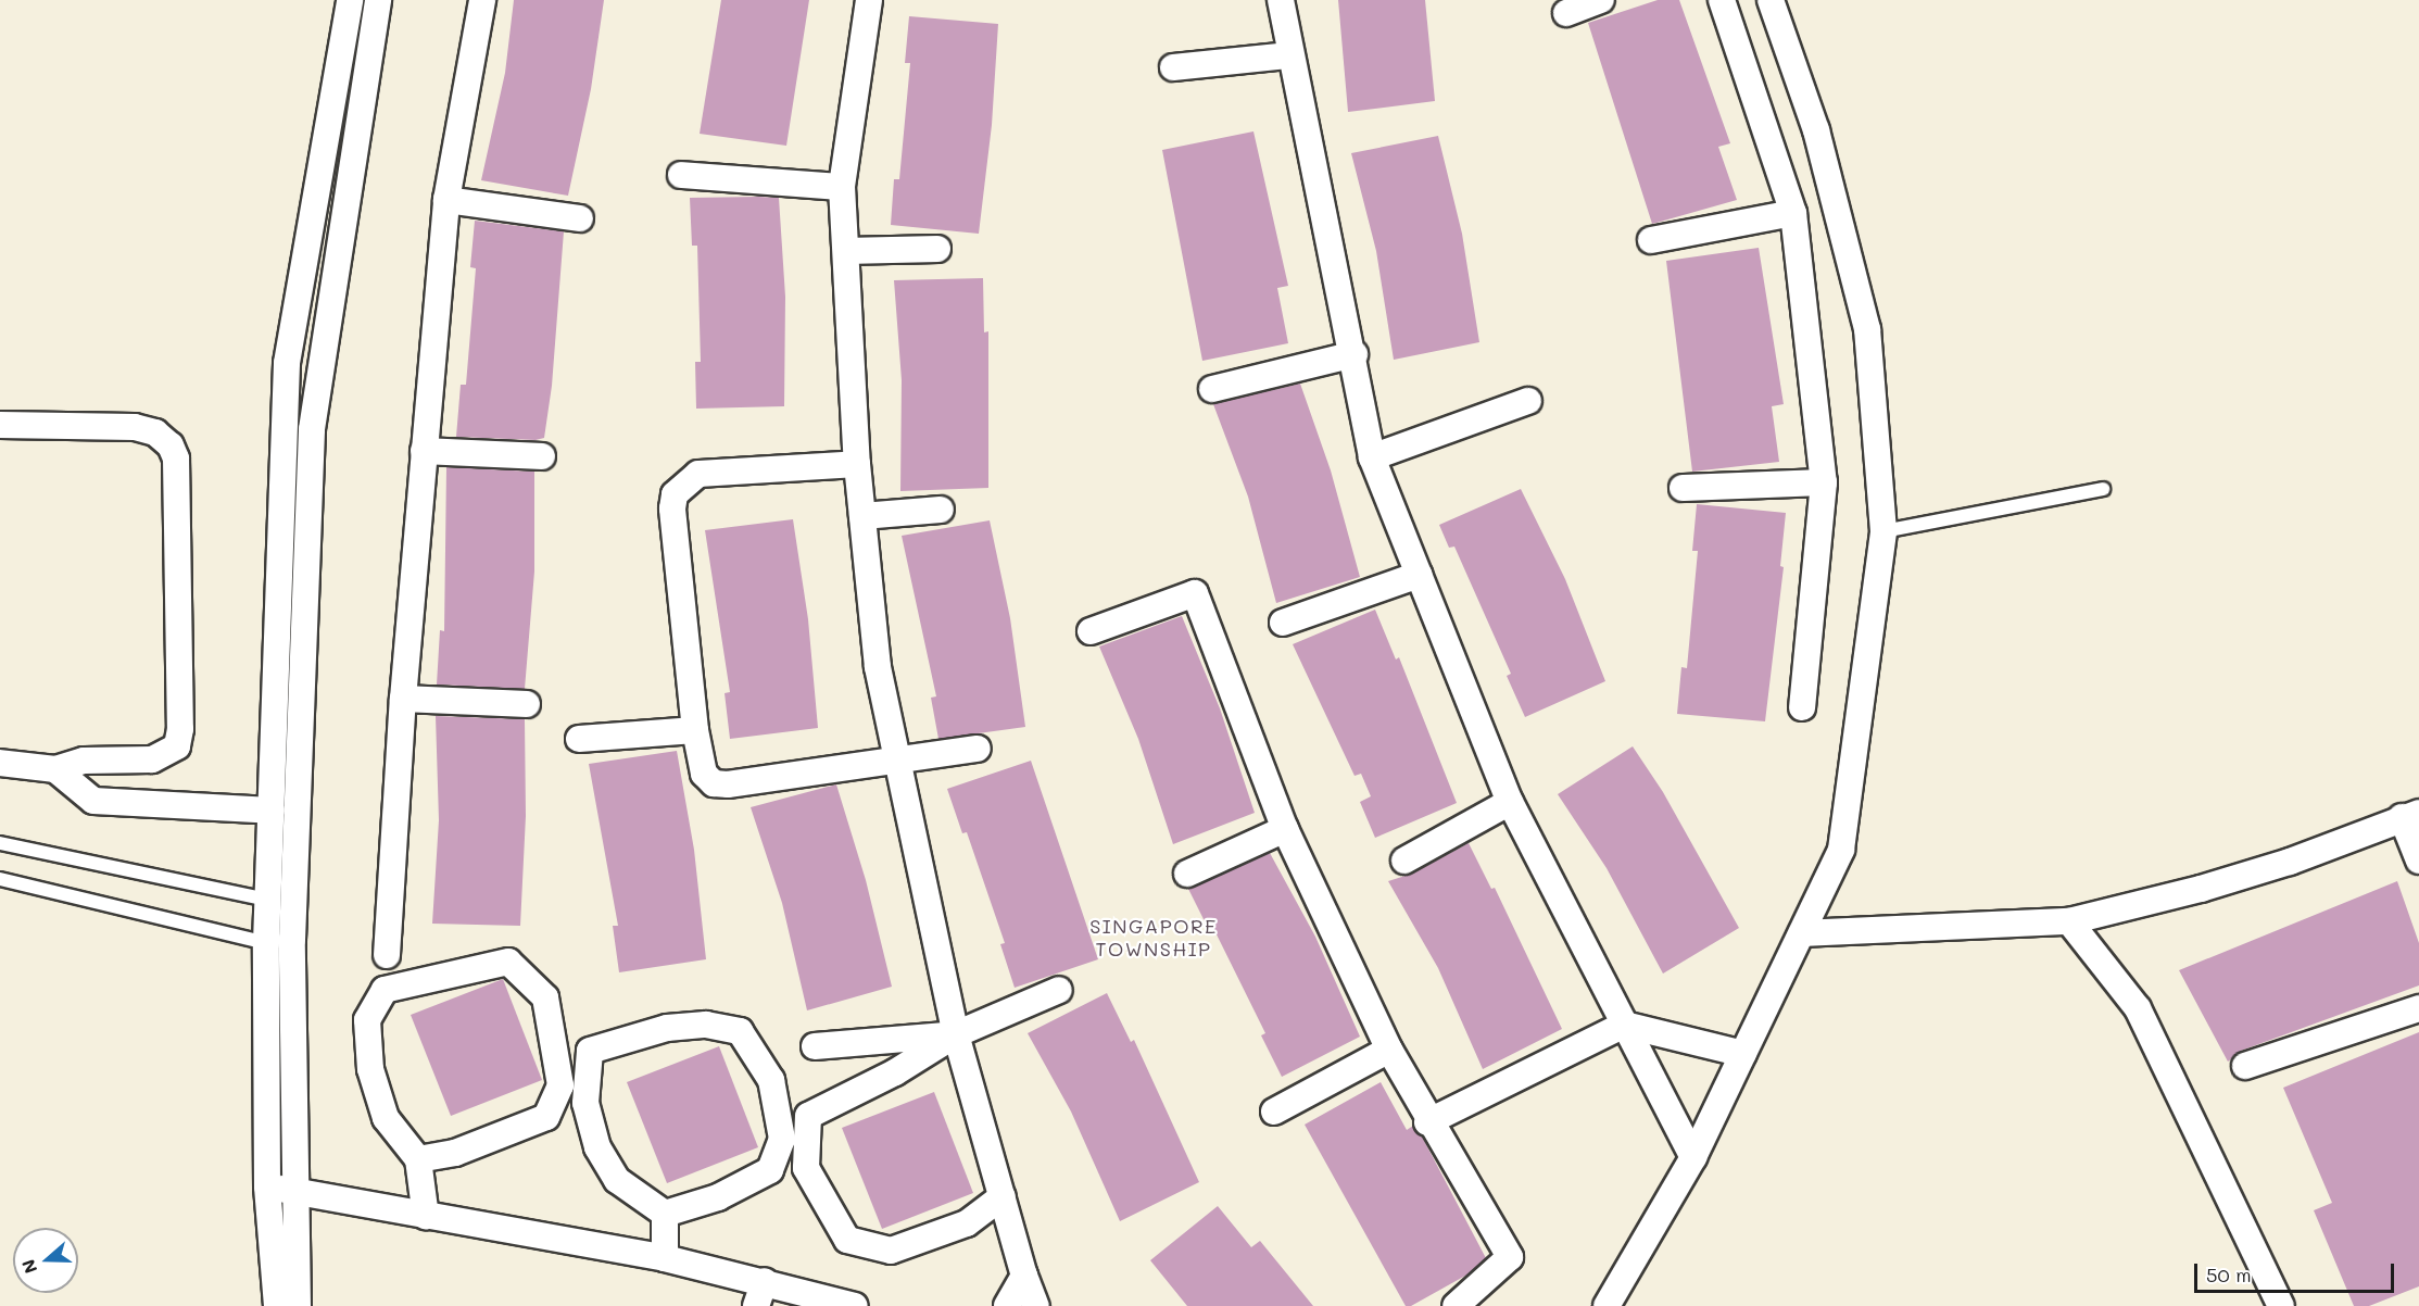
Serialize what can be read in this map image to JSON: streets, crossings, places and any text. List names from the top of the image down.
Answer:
{
  "districts": ["SINGAPORE TOWNSHIP"],
  "scale_bar": "50 m",
  "north": "left"
}
